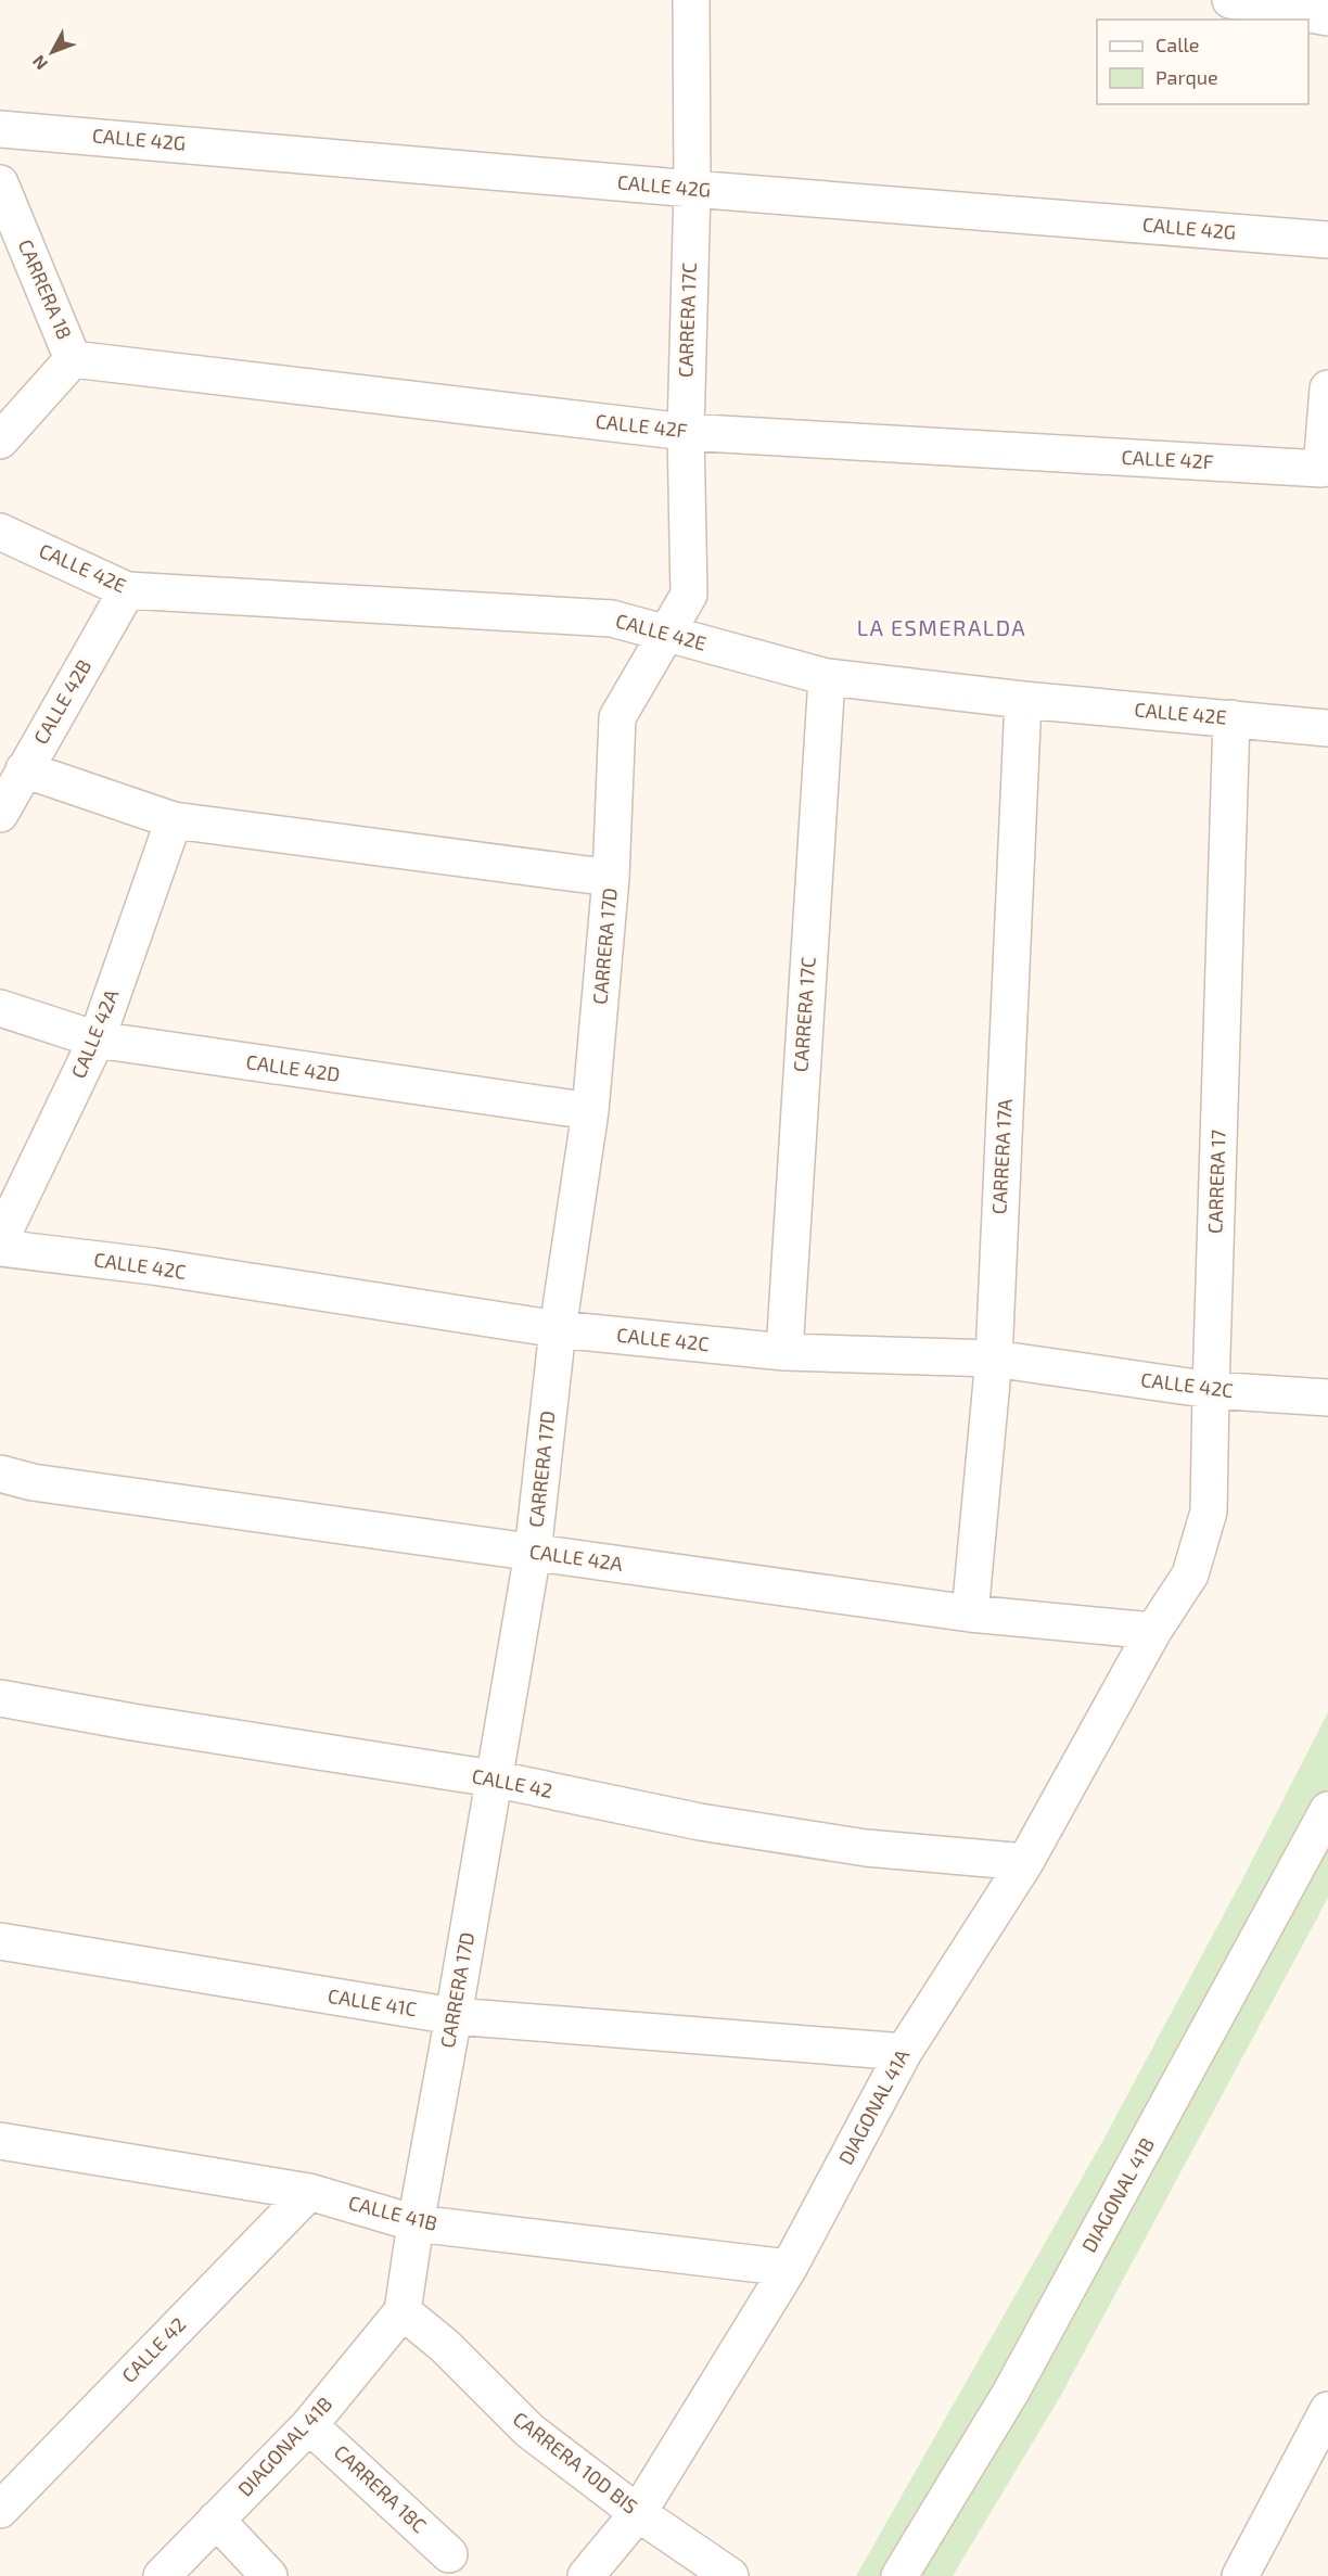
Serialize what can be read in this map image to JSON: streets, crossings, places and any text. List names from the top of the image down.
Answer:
{
  "streets": {
    "street": [
      "CALLE 42G",
      "CARRERA 18",
      "CARRERA 17C",
      "CALLE 42F",
      "CALLE 42E",
      "CALLE 42B",
      "CARRERA 17D",
      "CALLE 42A",
      "CALLE 42D",
      "CARRERA 17A",
      "CARRERA 17",
      "CALLE 42C",
      "CALLE 42",
      "CALLE 41C",
      "DIAGONAL 41A",
      "DIAGONAL 41B",
      "CALLE 41B",
      "CARRERA 10D BIS",
      "CARRERA 18C"
    ]
  },
  "crossings": [
    ["CALLE 42G", "CARRERA 17C"],
    ["CARRERA 18", "CALLE 42F"],
    ["CARRERA 17C", "CALLE 42F"],
    ["CARRERA 17C", "CALLE 42E"],
    ["CARRERA 17C", "CARRERA 17D"],
    ["CARRERA 17C", "CALLE 42C"],
    ["CALLE 42E", "CALLE 42B"],
    ["CALLE 42E", "CARRERA 17D"],
    ["CALLE 42E", "CARRERA 17A"],
    ["CALLE 42E", "CARRERA 17"],
    ["CARRERA 17D", "CALLE 42A"],
    ["CARRERA 17D", "CALLE 42D"],
    ["CARRERA 17D", "CALLE 42C"],
    ["CARRERA 17D", "CALLE 42"],
    ["CARRERA 17D", "CALLE 41C"],
    ["CARRERA 17D", "DIAGONAL 41B"],
    ["CARRERA 17D", "CALLE 41B"],
    ["CARRERA 17D", "CARRERA 10D BIS"],
    ["CALLE 42A", "CALLE 42D"],
    ["CALLE 42A", "CARRERA 17A"],
    ["CALLE 42A", "CARRERA 17"],
    ["CALLE 42A", "DIAGONAL 41A"],
    ["CARRERA 17A", "CALLE 42C"],
    ["CARRERA 17", "CALLE 42C"],
    ["CARRERA 17", "DIAGONAL 41A"],
    ["CALLE 42", "DIAGONAL 41A"],
    ["CALLE 42", "CALLE 41B"],
    ["CALLE 41C", "DIAGONAL 41A"],
    ["DIAGONAL 41A", "CALLE 41B"],
    ["DIAGONAL 41A", "CARRERA 10D BIS"],
    ["DIAGONAL 41B", "CARRERA 10D BIS"],
    ["DIAGONAL 41B", "CARRERA 18C"]
  ],
  "districts": ["LA ESMERALDA"],
  "legend": ["Calle", "Parque"],
  "north": "bottom left"
}
